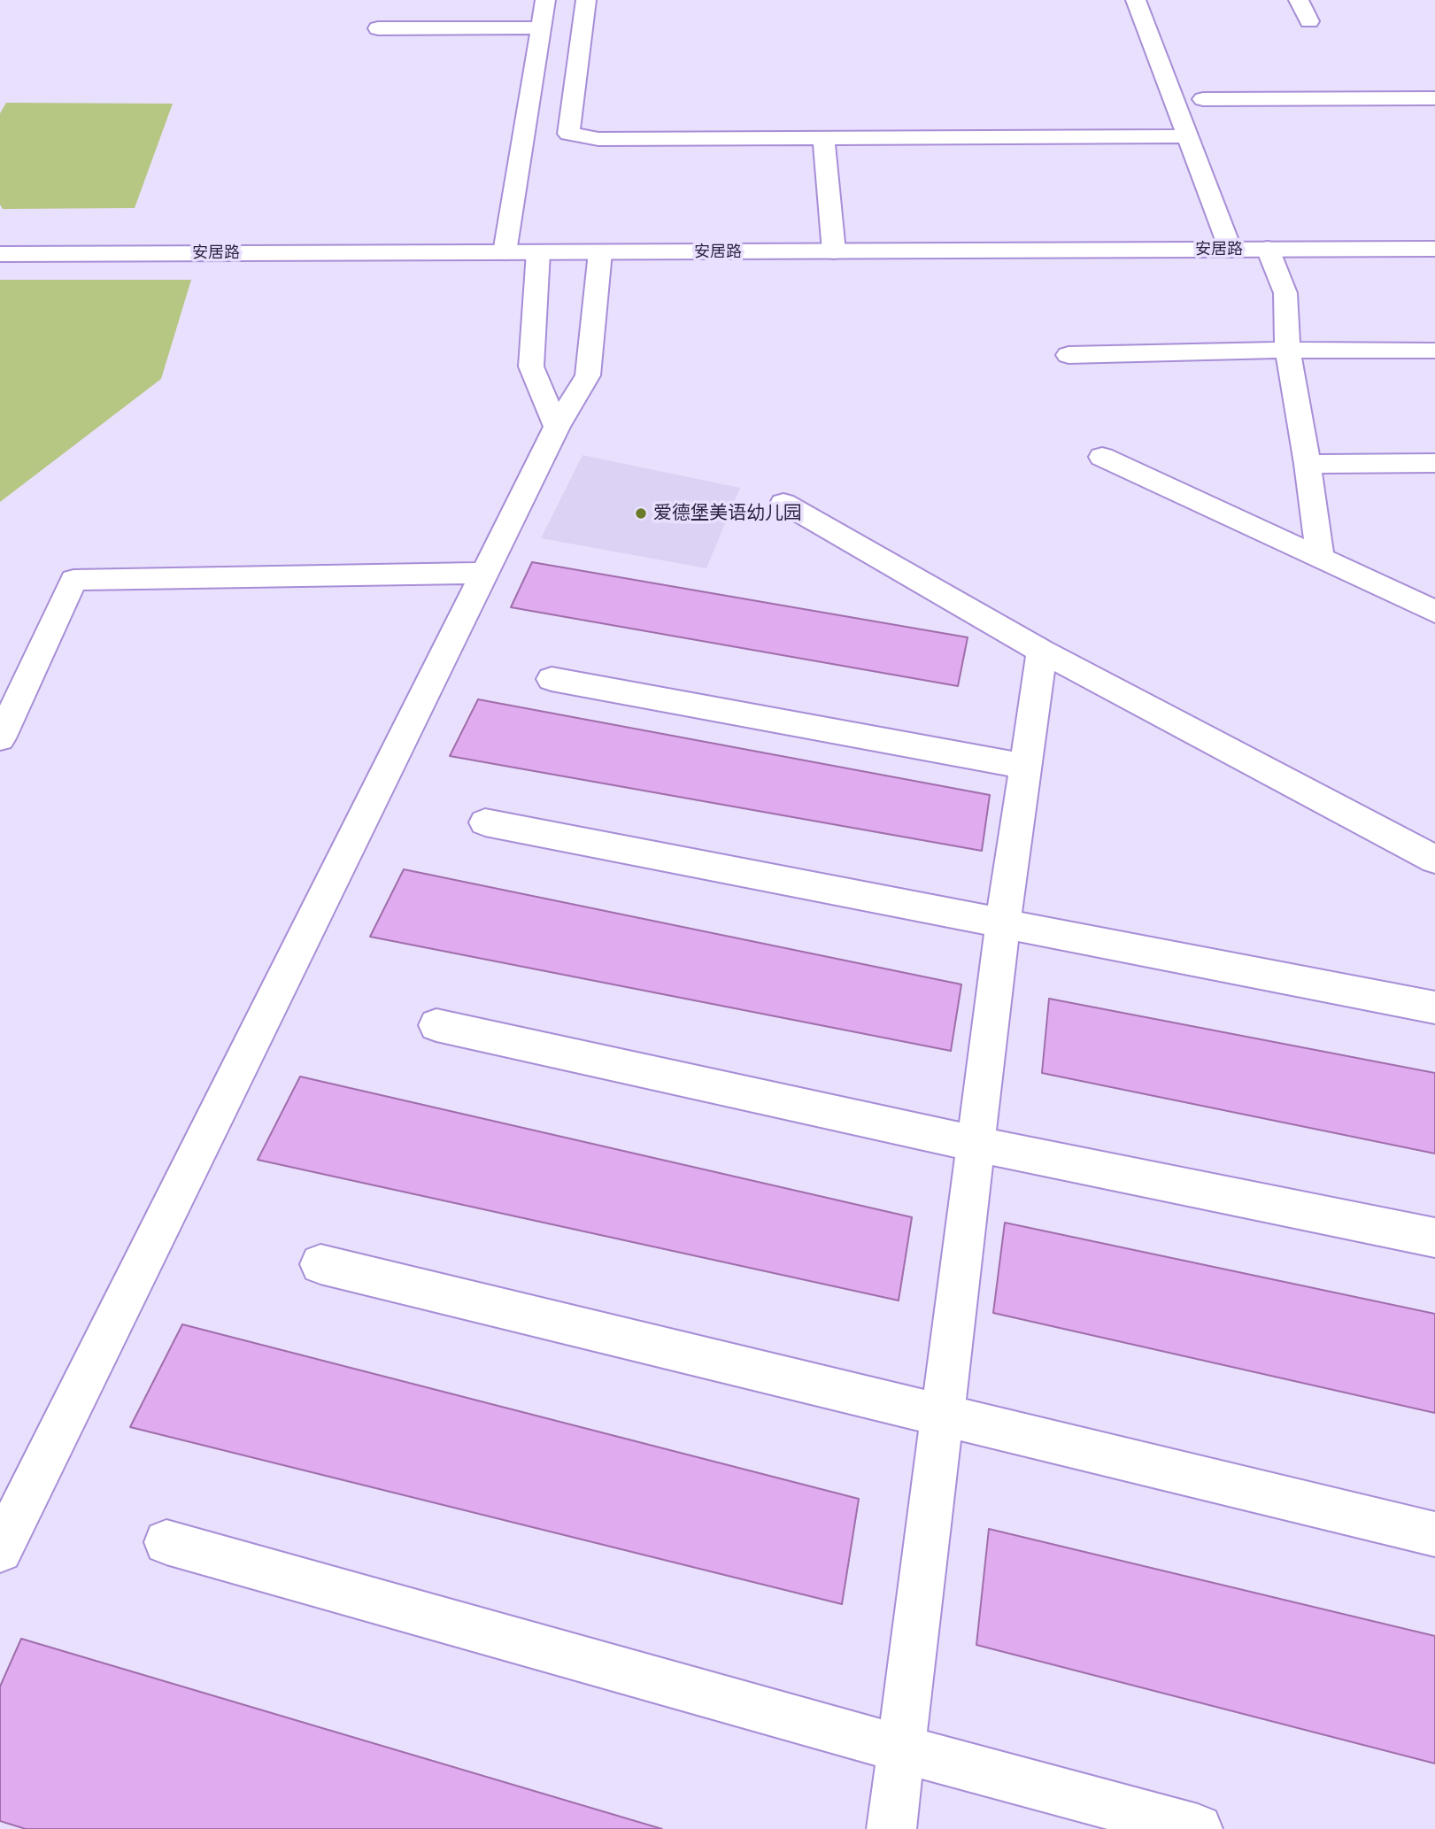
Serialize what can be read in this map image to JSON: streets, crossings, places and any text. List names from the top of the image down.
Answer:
{
  "streets": {
    "street": ["安居路"]
  },
  "places": ["爱德堡美语幼儿园"]
}
